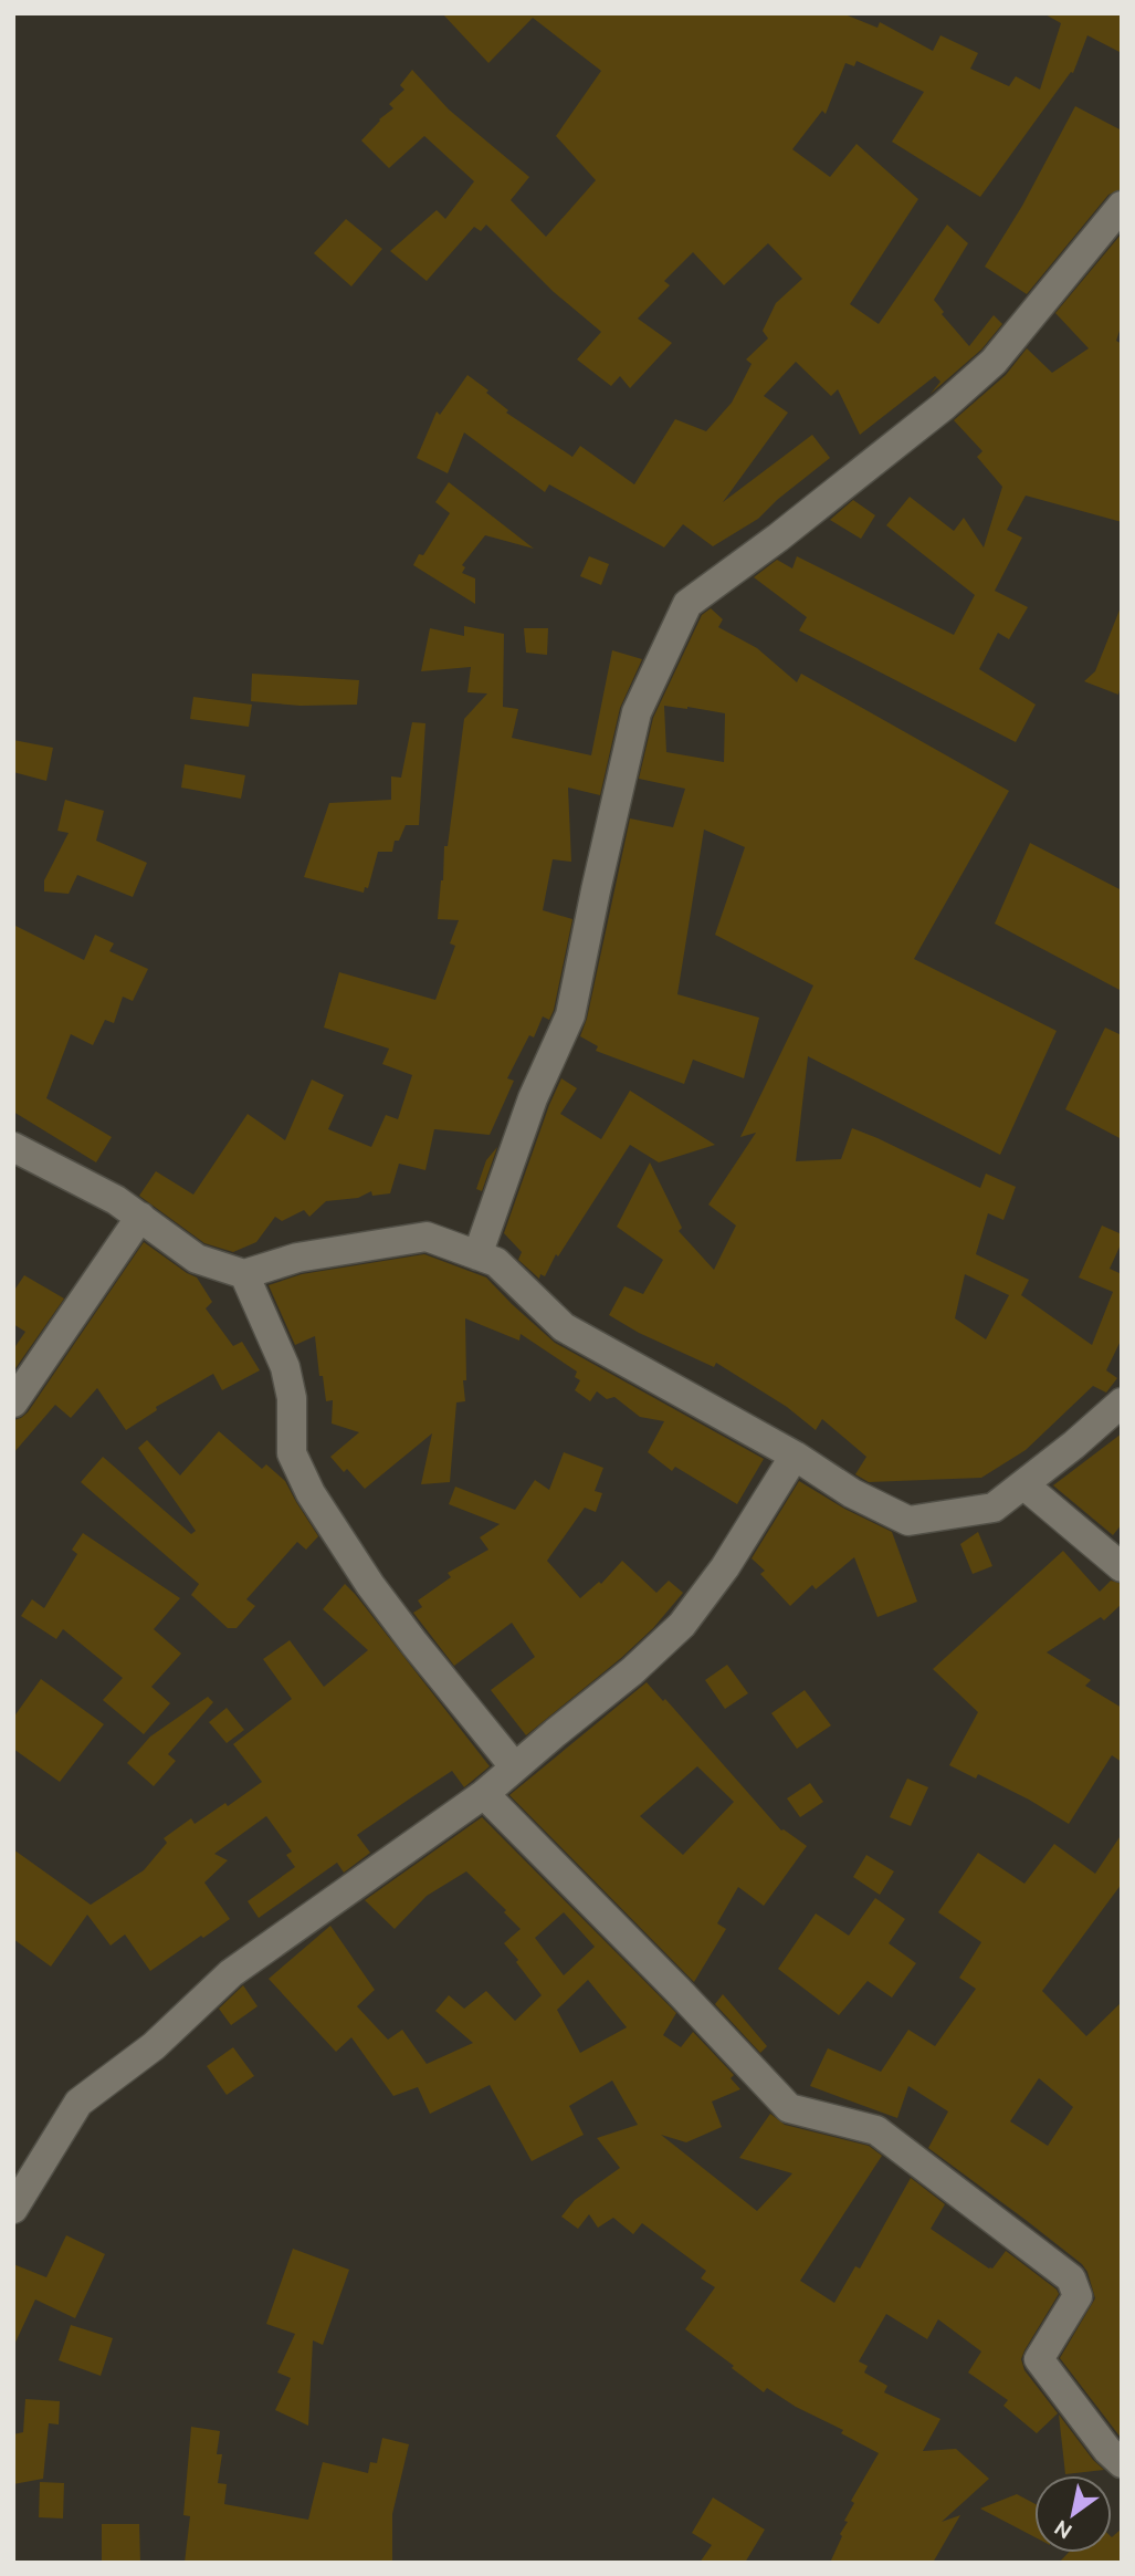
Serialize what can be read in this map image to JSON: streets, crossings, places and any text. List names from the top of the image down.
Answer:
{
  "north": "bottom left"
}
